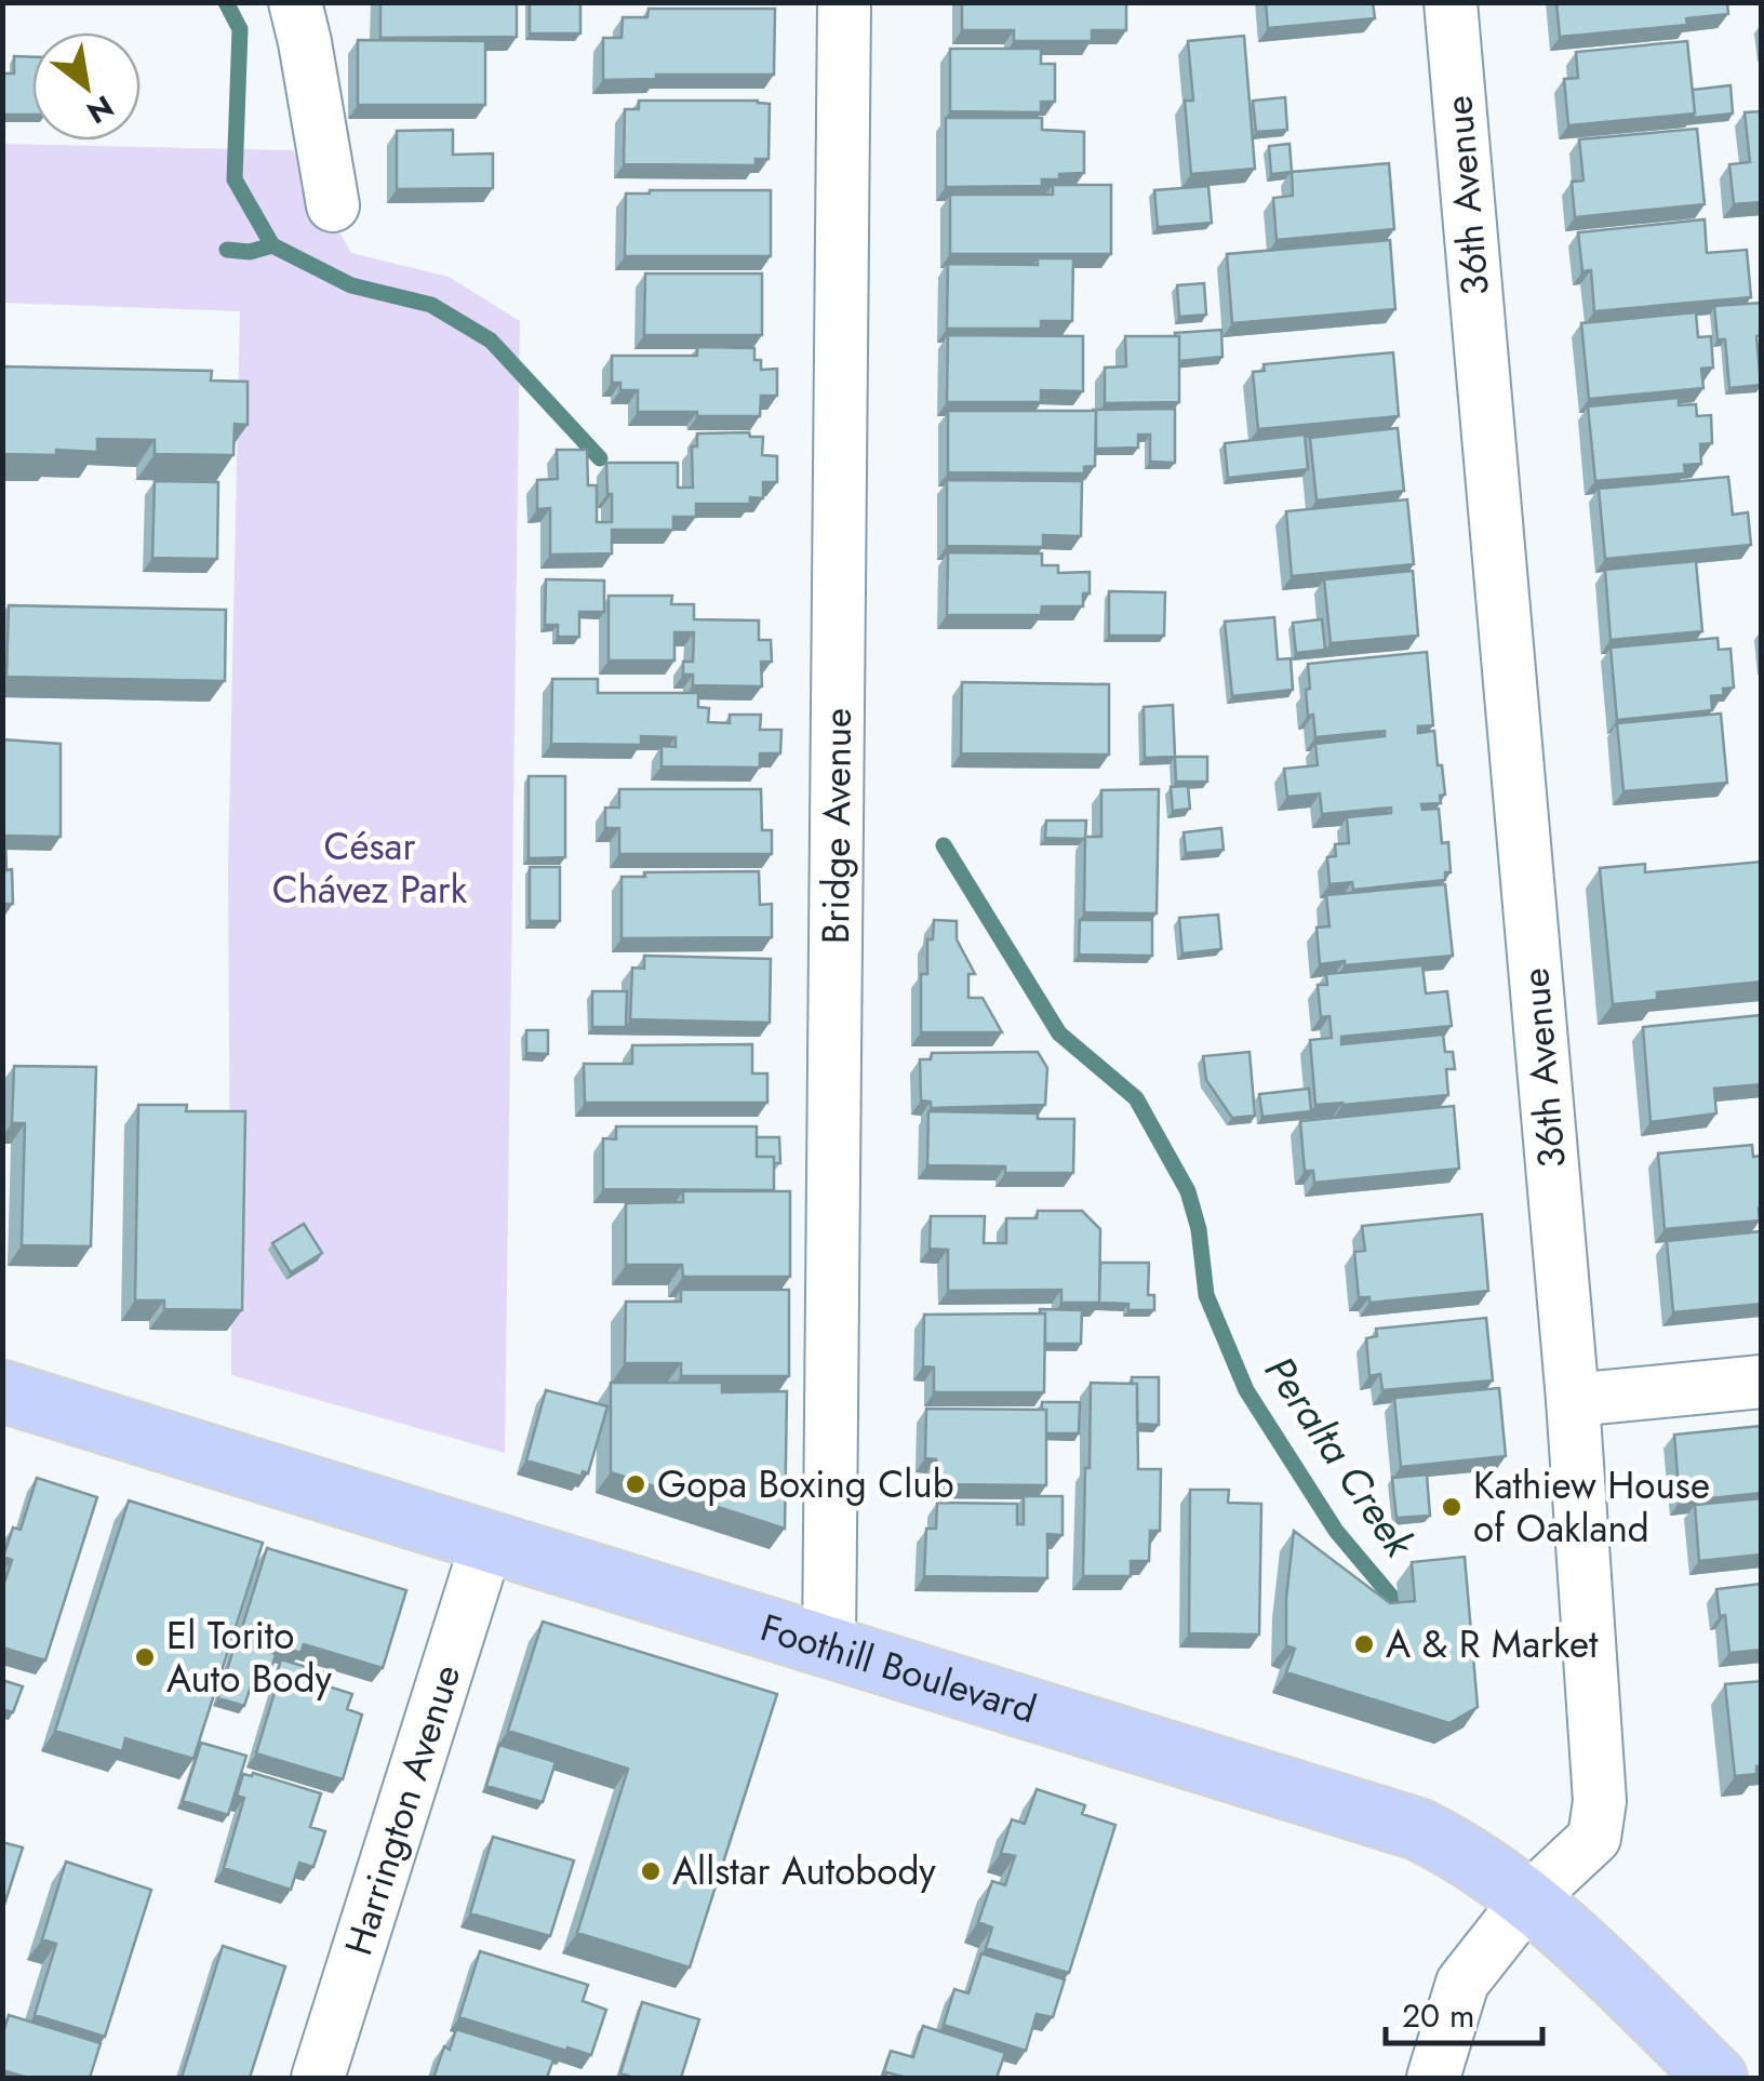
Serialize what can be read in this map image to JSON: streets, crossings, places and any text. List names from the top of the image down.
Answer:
{
  "streets": {
    "main road": ["Foothill Boulevard"],
    "street": ["36th Avenue", "Bridge Avenue", "Harrington Avenue"]
  },
  "crossings": [
    ["36th Avenue", "Foothill Boulevard"],
    ["Bridge Avenue", "Foothill Boulevard"],
    ["Foothill Boulevard", "Harrington Avenue"]
  ],
  "water": ["Peralta Creek"],
  "parks": ["César Chávez Park"],
  "places": [
    "Gopa Boxing Club",
    "Kathiew House of Oakland",
    "A & R Market",
    "El Torito Auto Body",
    "Allstar Autobody"
  ],
  "scale_bar": "20 m",
  "north": "bottom right"
}
